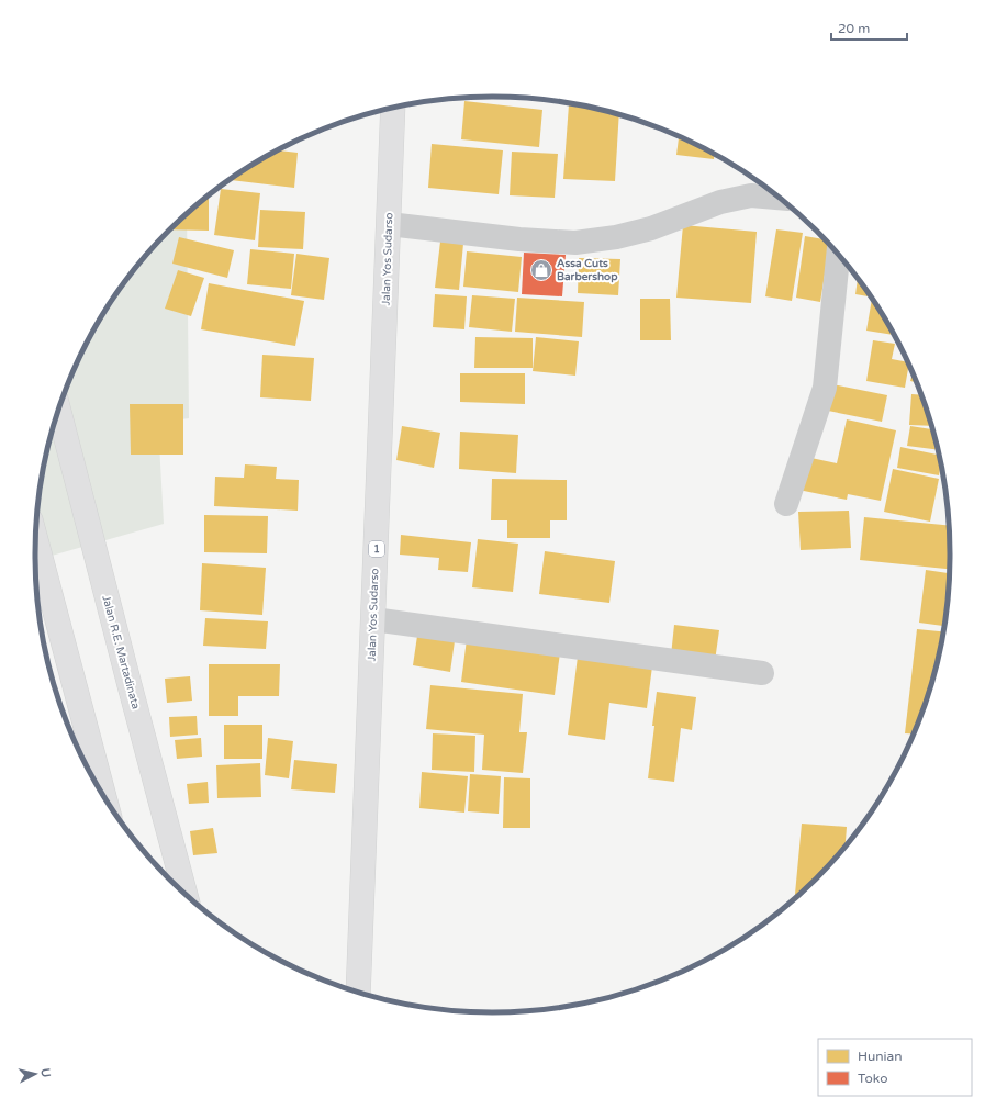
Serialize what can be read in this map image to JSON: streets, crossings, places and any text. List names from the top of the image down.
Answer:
{
  "streets": {
    "highway": ["Jalan Yos Sudarso", "1", "Jalan R.E. Martadinata"]
  },
  "places": {
    "shop": ["Assa Cuts Barbershop"]
  },
  "legend": ["Hunian", "Toko"],
  "scale_bar": "20 m",
  "north": "right"
}
